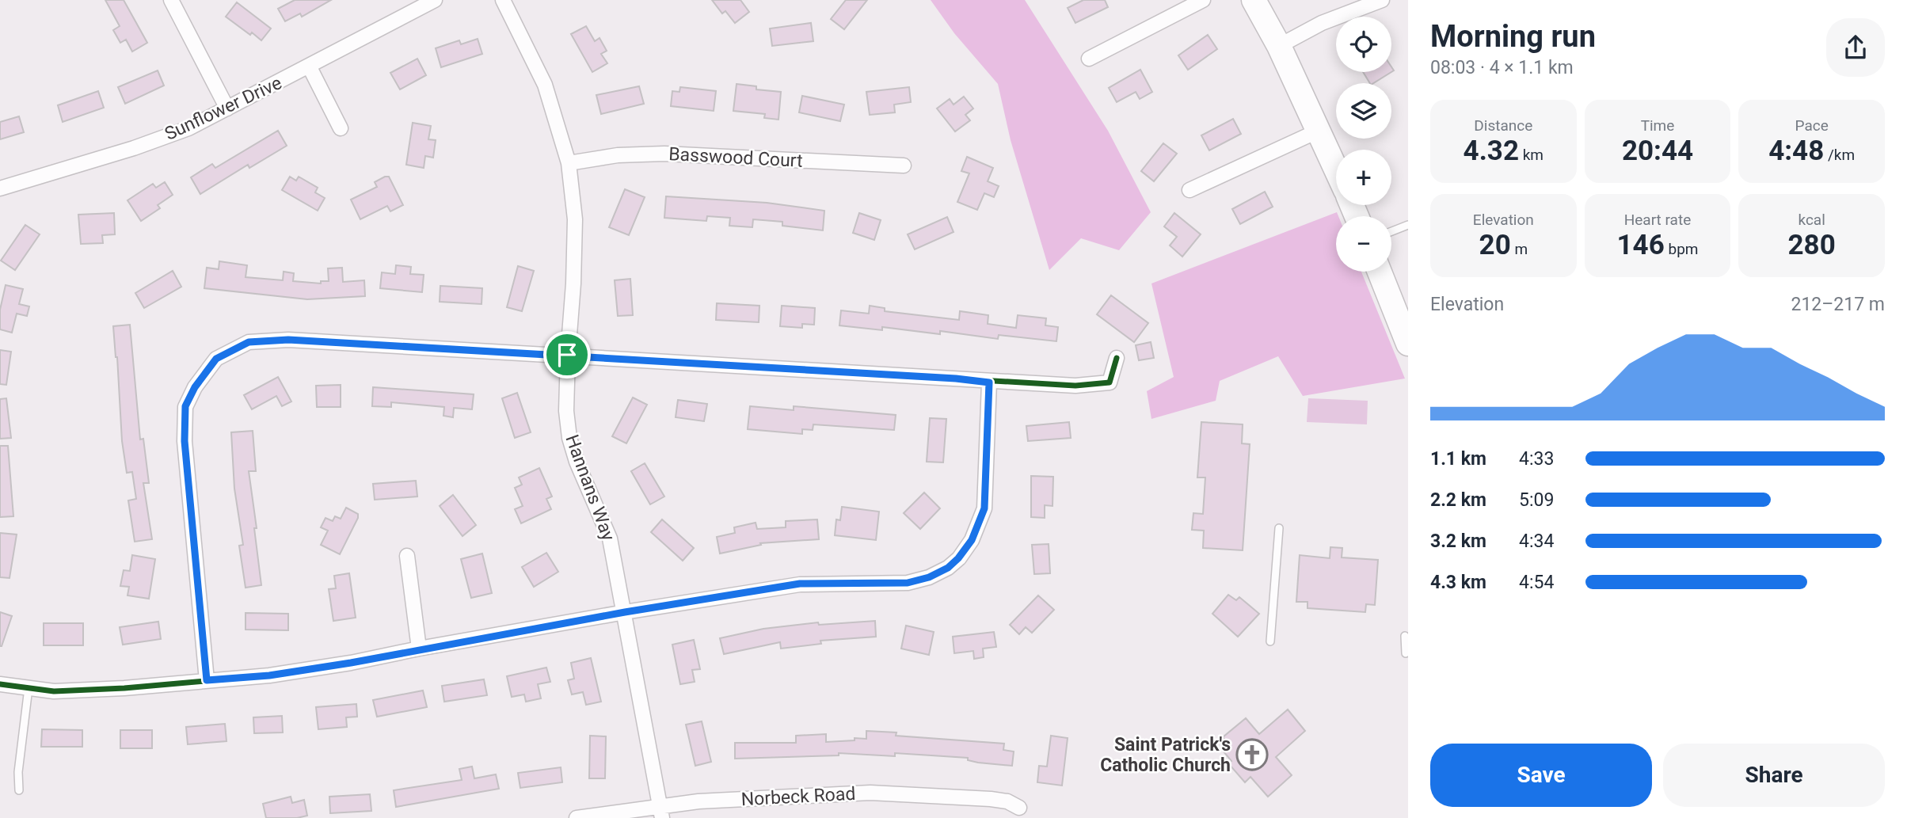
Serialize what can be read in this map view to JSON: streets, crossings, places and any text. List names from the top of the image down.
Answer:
{
  "streets": {
    "street": [
      "Sunflower Drive",
      "Basswood Court",
      "Hannans Way",
      "Norbeck Road"
    ]
  },
  "crossings": [
    ["Basswood Court", "Hannans Way"],
    ["Hannans Way", "Norbeck Road"]
  ],
  "places": {
    "church": ["Saint Patrick's Catholic Church"]
  },
  "page": {
    "heading": ["Morning run", "08:03 · 4 × 1.1 km"],
    "map_buttons": ["+", "−"],
    "stats": [
      ["Distance", "4.32 km"],
      ["Time", "20:44"],
      ["Pace", "4:48 /km"],
      ["Elevation", "20 m"],
      ["Heart rate", "146 bpm"],
      ["kcal", "280"]
    ],
    "chart": ["Elevation", "212–217 m"],
    "list": [
      {
        "name": "1.1 km",
        "note": "4:33"
      },
      {
        "name": "2.2 km",
        "note": "5:09"
      },
      {
        "name": "3.2 km",
        "note": "4:34"
      },
      {
        "name": "4.3 km",
        "note": "4:54"
      }
    ],
    "buttons": ["Save", "Share"]
  }
}
